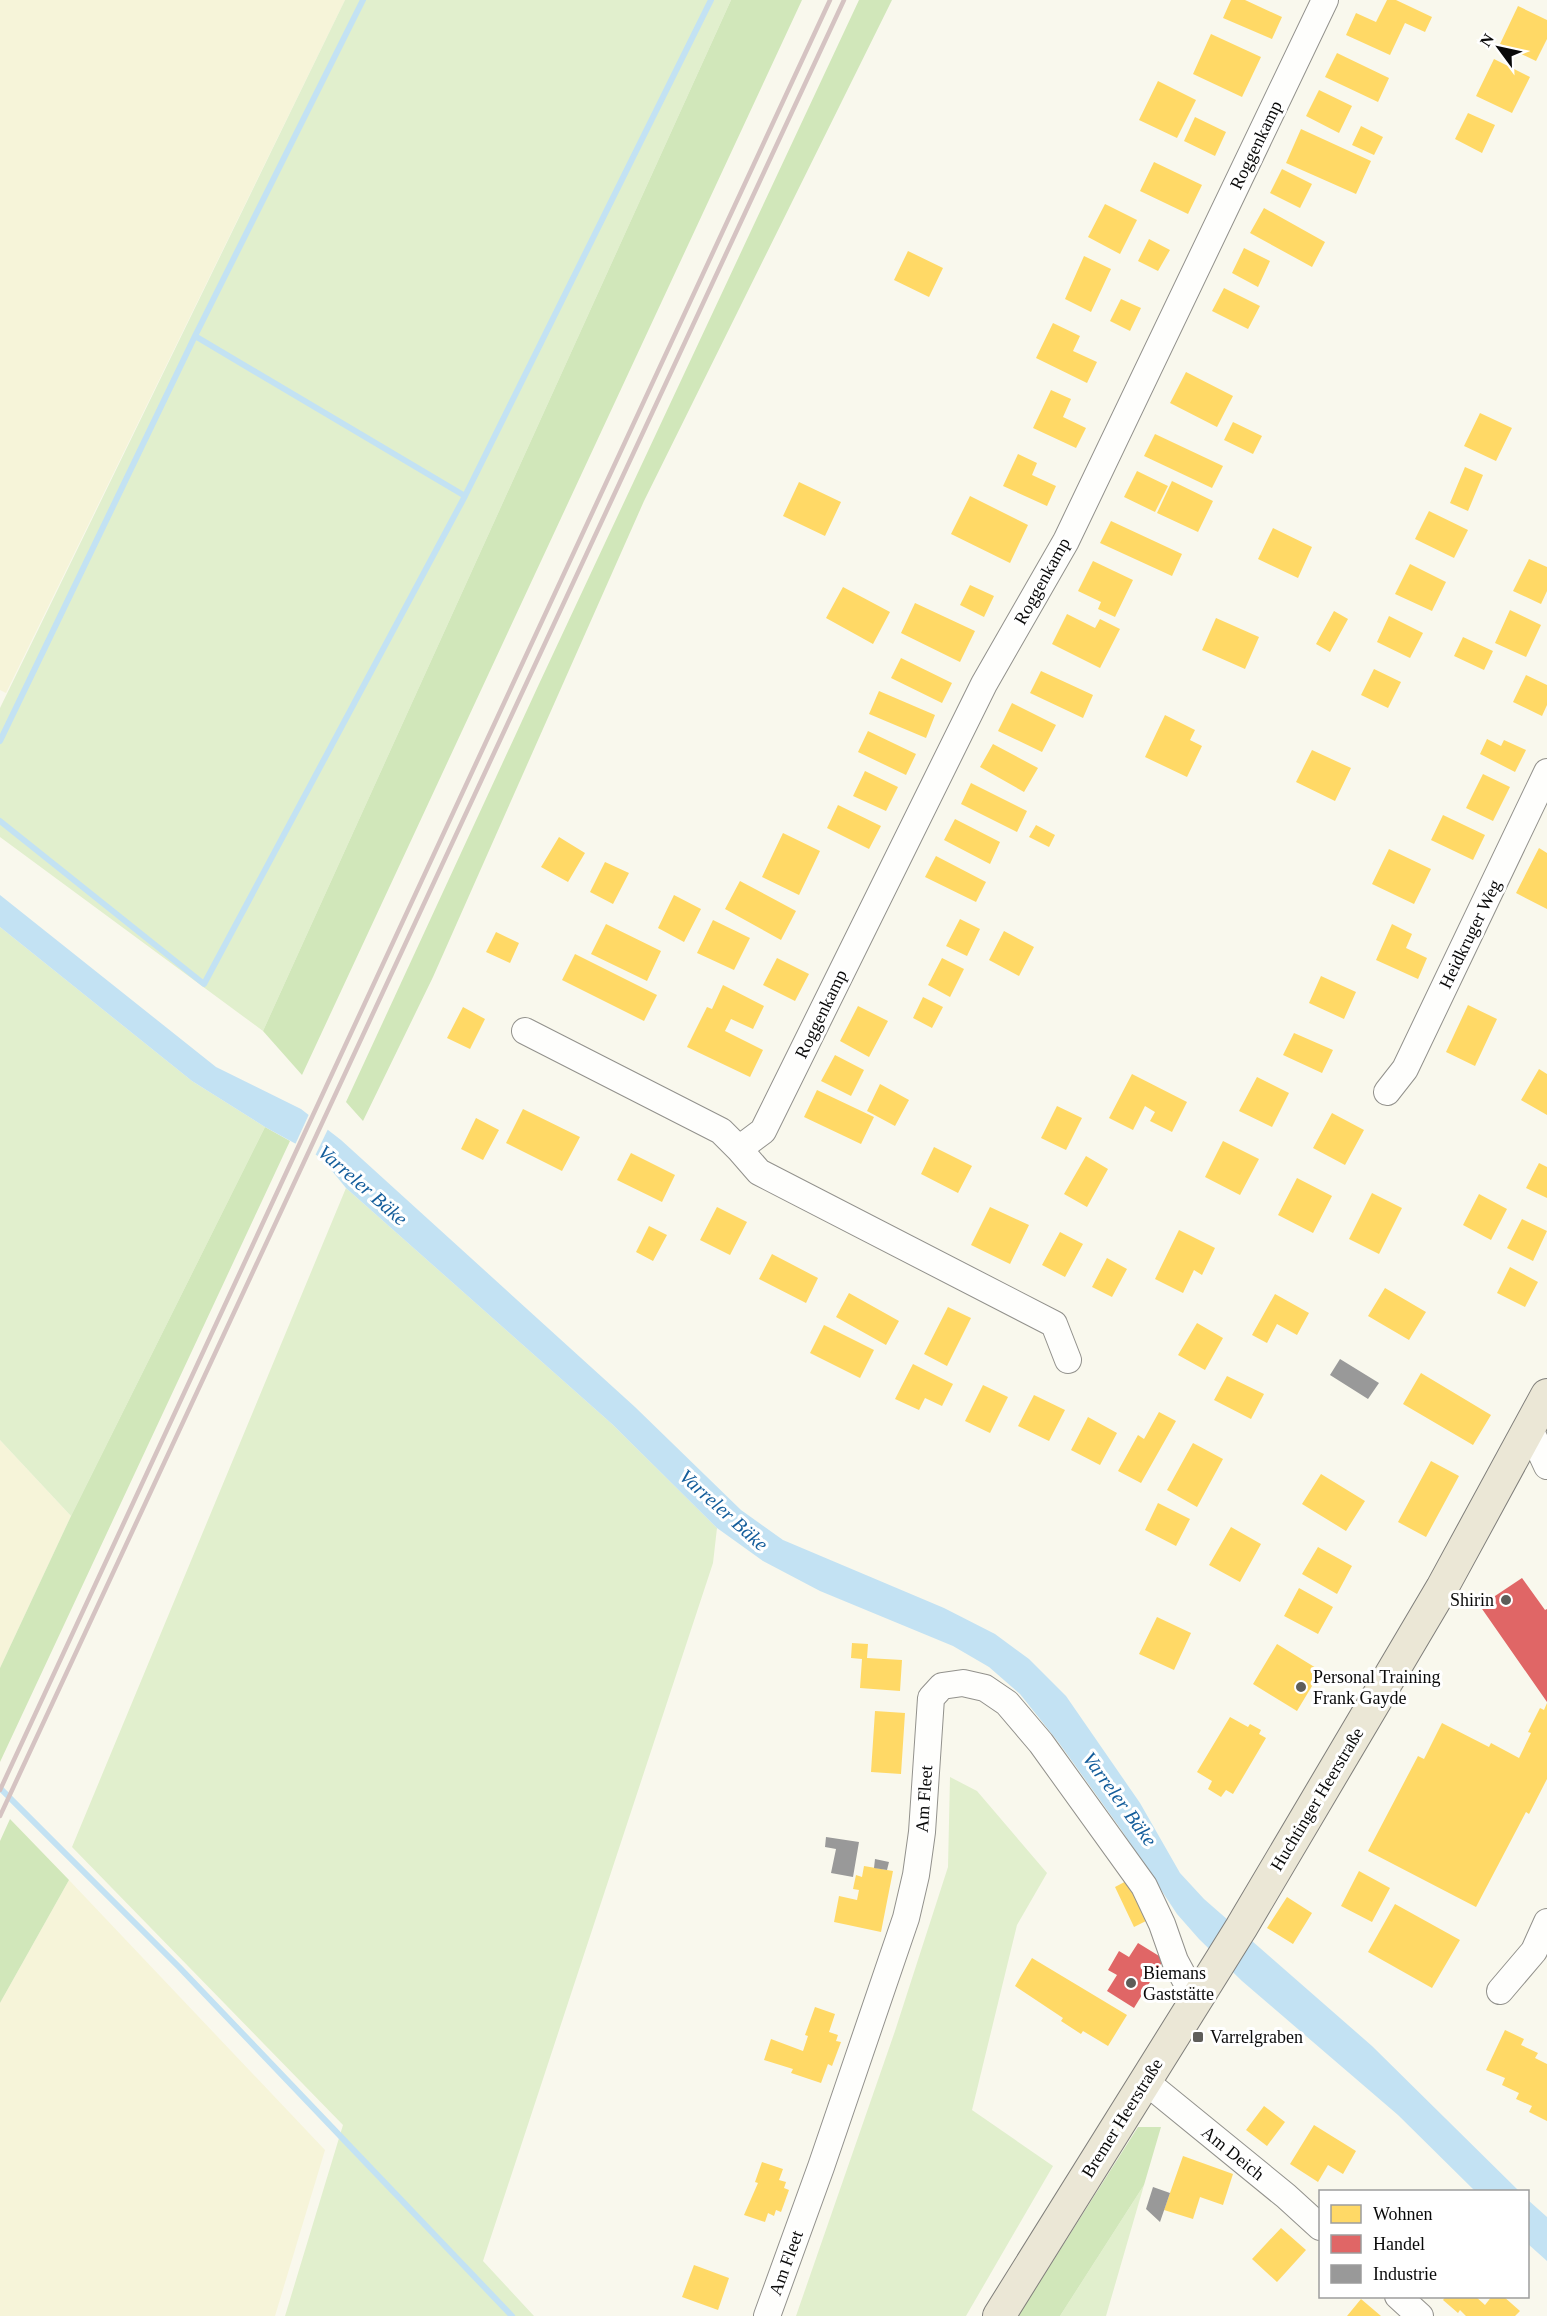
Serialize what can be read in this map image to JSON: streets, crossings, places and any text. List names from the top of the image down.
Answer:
{
  "streets": {
    "main road": ["Huchtinger Heerstraße", "Bremer Heerstraße"],
    "street": [
      "Roggenkamp",
      "Heidkruger Weg",
      "Am Fleet",
      "Am Deich"
    ]
  },
  "crossings": [
    ["Am Fleet", "Bremer Heerstraße"],
    ["Huchtinger Heerstraße", "Bremer Heerstraße"],
    ["Bremer Heerstraße", "Am Deich"]
  ],
  "water": ["Varreler Bäke"],
  "places": {
    "other": ["Shirin", "Personal Training Frank Gayde", "Biemans Gaststätte"],
    "transit": ["Varrelgraben"]
  },
  "legend": ["Wohnen", "Handel", "Industrie"],
  "north": "top left"
}
